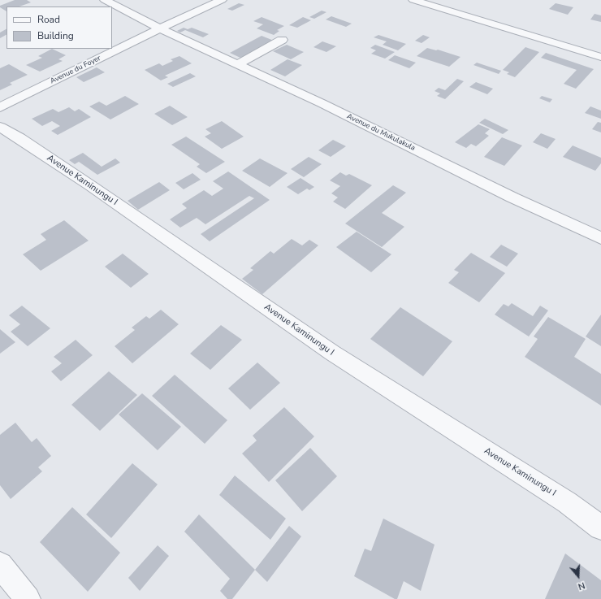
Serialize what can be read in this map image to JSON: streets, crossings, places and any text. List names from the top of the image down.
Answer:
{
  "streets": {
    "street": ["Avenue du Foyer", "Avenue du Mukulakula", "Avenue Kaminungu I"]
  },
  "crossings": [
    ["Avenue du Foyer", "Avenue du Mukulakula"]
  ],
  "legend": ["Road", "Building"],
  "north": "bottom"
}
